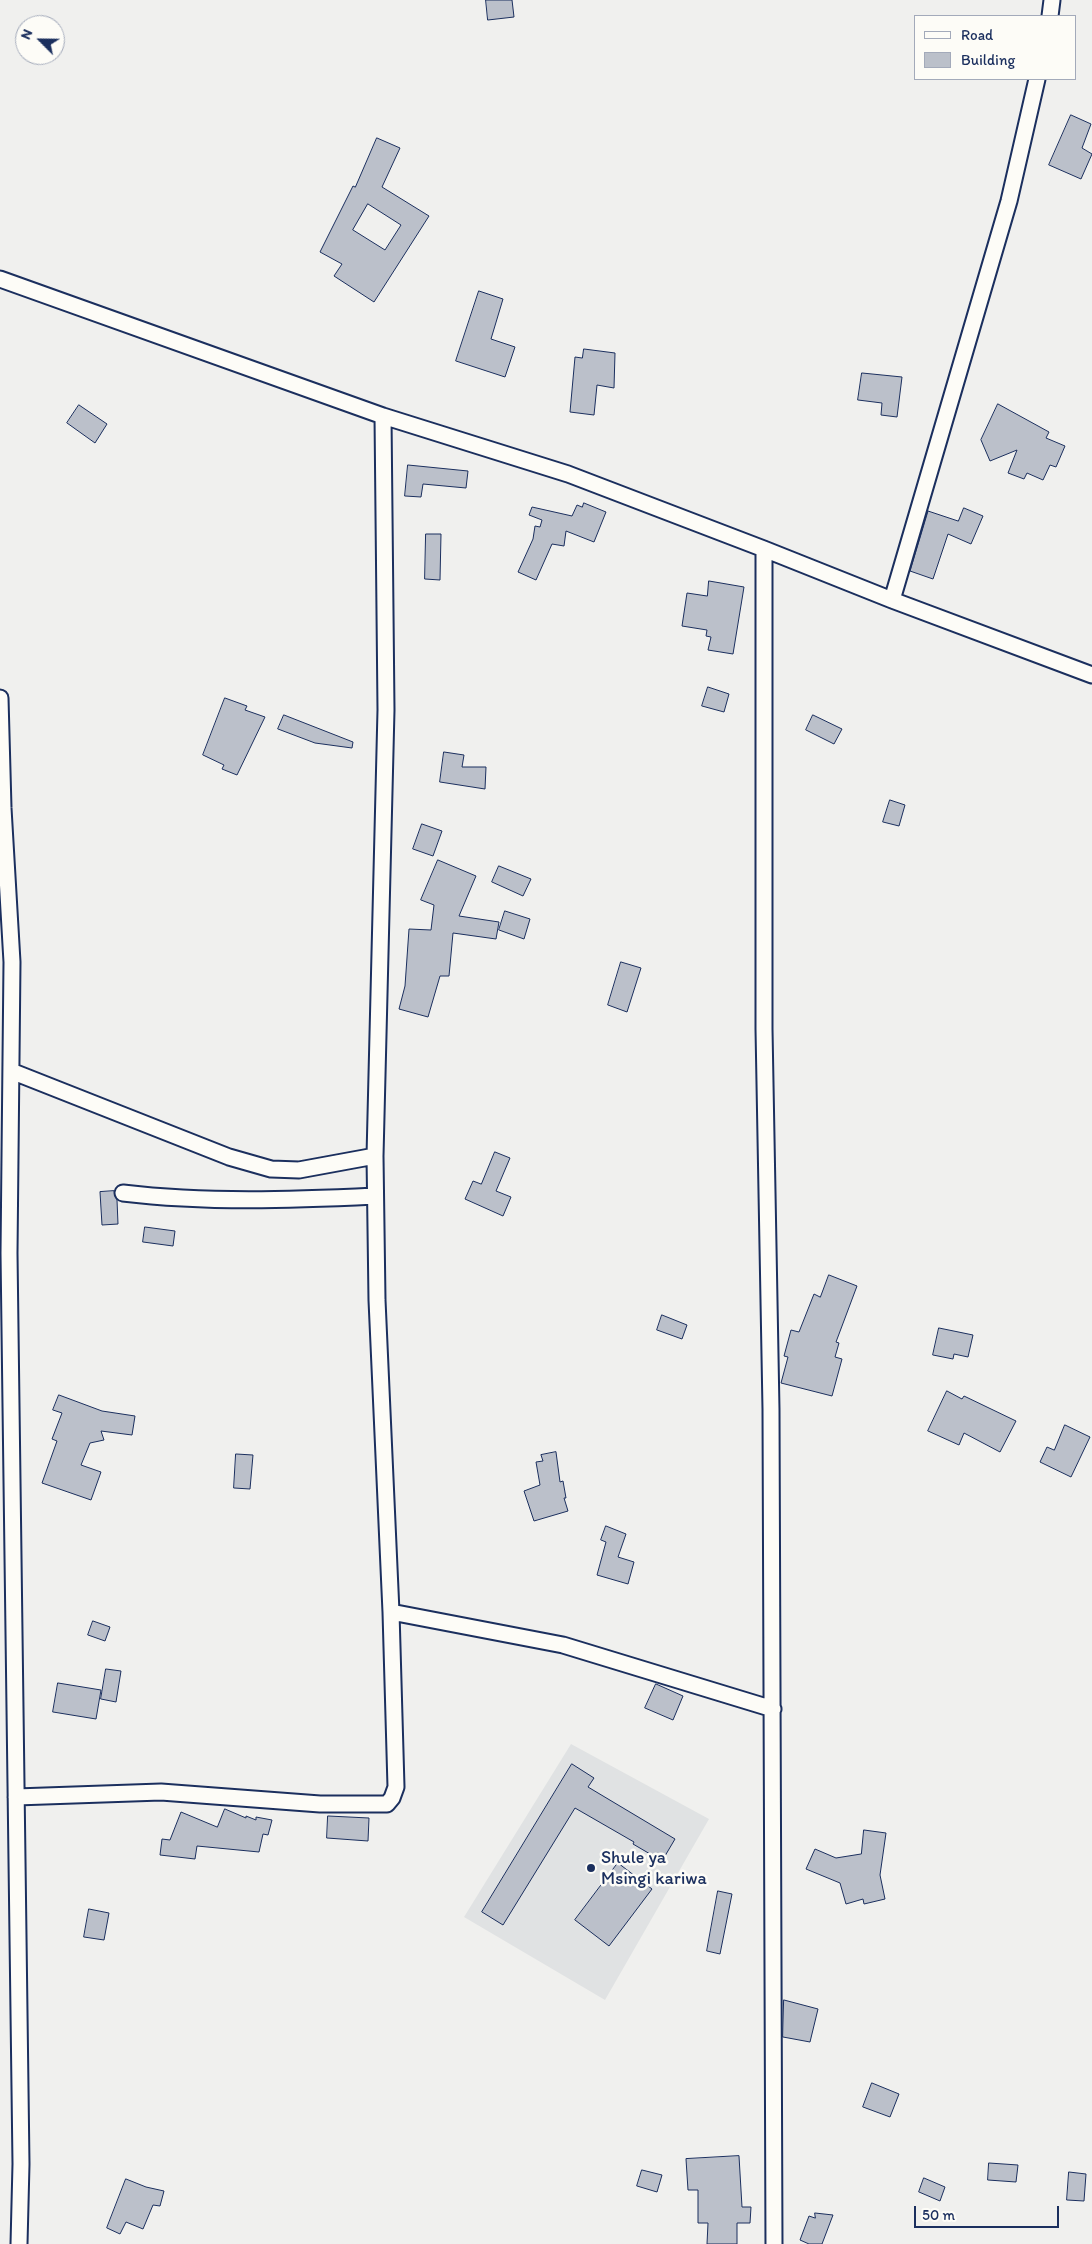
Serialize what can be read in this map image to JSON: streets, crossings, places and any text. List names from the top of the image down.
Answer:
{
  "places": ["Shule ya Msingi kariwa"],
  "legend": ["Road", "Building"],
  "scale_bar": "50 m",
  "north": "top left"
}
